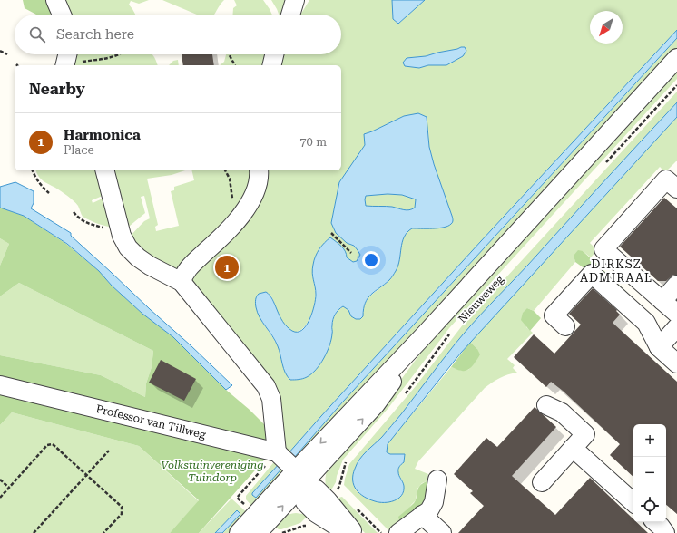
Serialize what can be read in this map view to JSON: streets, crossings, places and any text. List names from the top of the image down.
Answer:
{
  "streets": {
    "street": ["Nieuweweg", "Professor van Tillweg"]
  },
  "crossings": [
    ["Nieuweweg", "Professor van Tillweg"]
  ],
  "districts": ["DIRKSZ ADMIRAAL"],
  "parks": ["Volkstuinvereniging Tuindorp"],
  "north": "bottom left",
  "page": {
    "search": "Search here",
    "heading": "Nearby",
    "list": [
      {
        "mark": "1",
        "name": "Harmonica",
        "note": "Place",
        "value": "70 m"
      }
    ],
    "pins": "1",
    "map_buttons": ["+", "−"]
  }
}
